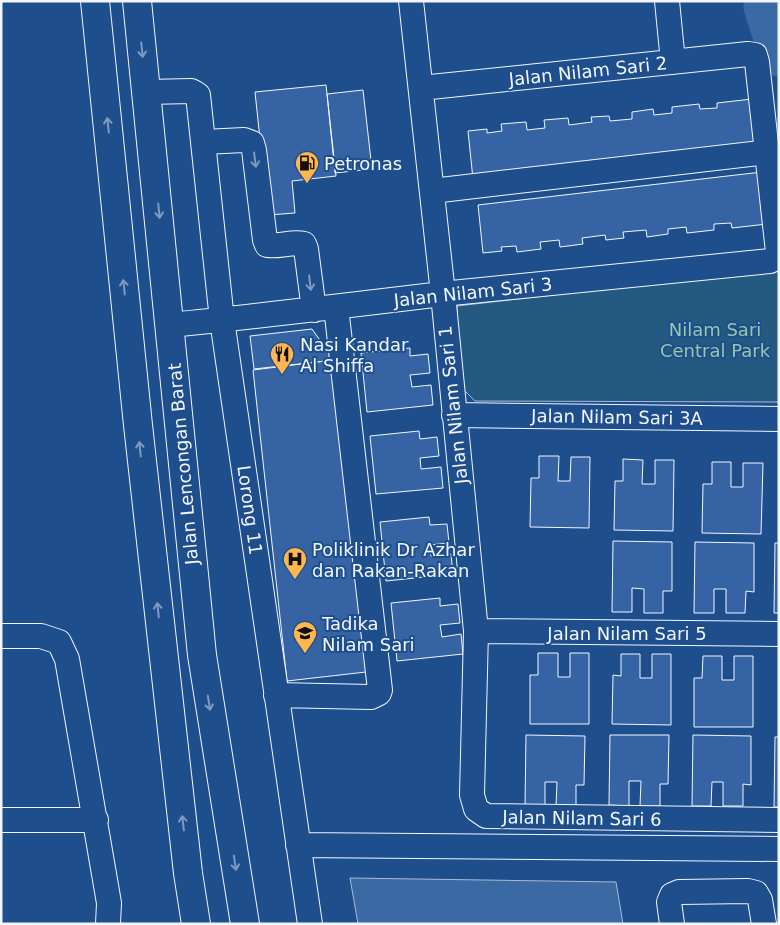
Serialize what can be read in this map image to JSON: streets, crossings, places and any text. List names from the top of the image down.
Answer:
{
  "streets": {
    "highway": ["Jalan Lencongan Barat"],
    "street": [
      "Jalan Nilam Sari 2",
      "Jalan Nilam Sari 3",
      "Jalan Nilam Sari 1",
      "Jalan Nilam Sari 3A",
      "Lorong 11",
      "Jalan Nilam Sari 5",
      "Jalan Nilam Sari 6"
    ]
  },
  "crossings": [
    ["Jalan Nilam Sari 2", "Jalan Nilam Sari 3"],
    ["Jalan Nilam Sari 2", "Jalan Nilam Sari 1"],
    ["Jalan Nilam Sari 3", "Jalan Nilam Sari 1"],
    ["Jalan Nilam Sari 3", "Jalan Lencongan Barat"],
    ["Jalan Nilam Sari 3", "Lorong 11"],
    ["Jalan Nilam Sari 1", "Jalan Nilam Sari 3A"],
    ["Jalan Nilam Sari 1", "Jalan Nilam Sari 5"],
    ["Jalan Nilam Sari 1", "Jalan Nilam Sari 6"],
    ["Jalan Lencongan Barat", "Lorong 11"],
    ["Jalan Nilam Sari 5", "Jalan Nilam Sari 6"]
  ],
  "parks": ["Nilam Sari Central Park"],
  "places": {
    "fuel station": ["Petronas"],
    "restaurant": ["Nasi Kandar Al Shiffa"],
    "hospital": ["Poliklinik Dr Azhar dan Rakan-Rakan"],
    "school or university": ["Tadika Nilam Sari"]
  }
}
